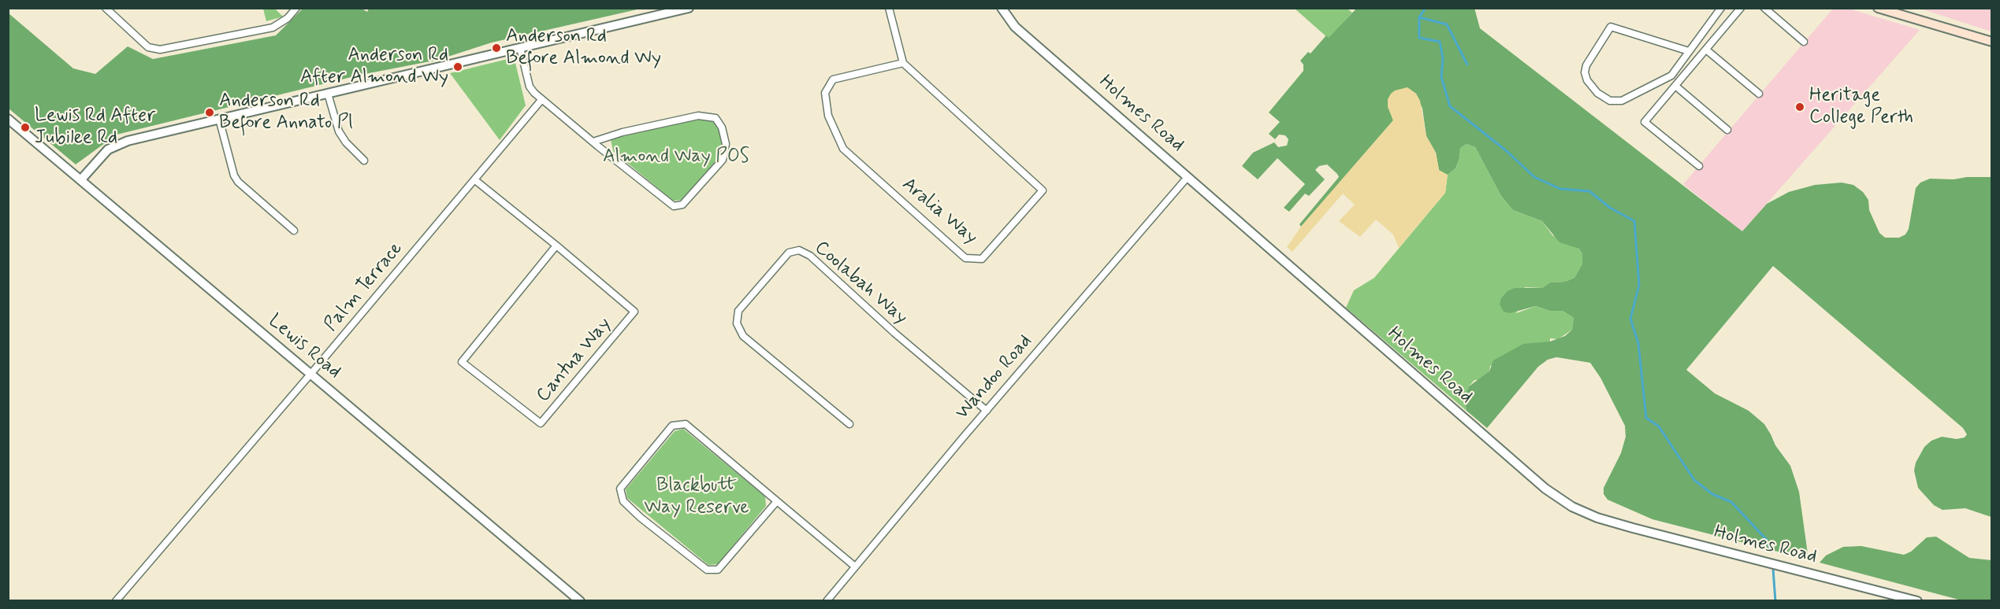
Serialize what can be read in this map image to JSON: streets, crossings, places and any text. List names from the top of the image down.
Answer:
{
  "streets": {
    "street": [
      "Holmes Road",
      "Aralia Way",
      "Coolabah Way",
      "Palm Terrace",
      "Lewis Road",
      "Cantua Way",
      "Wandoo Road"
    ]
  },
  "crossings": [
    ["Holmes Road", "Wandoo Road"],
    ["Coolabah Way", "Wandoo Road"],
    ["Palm Terrace", "Lewis Road"],
    ["Palm Terrace", "Cantua Way"]
  ],
  "parks": ["Almond Way POS", "Blackbutt Way Reserve"],
  "places": [
    "Anderson Rd Before Almond Wy",
    "Anderson Rd After Almond Wy",
    "Heritage College Perth",
    "Anderson Rd Before Annato Pl",
    "Lewis Rd After Jubilee Rd"
  ]
}
